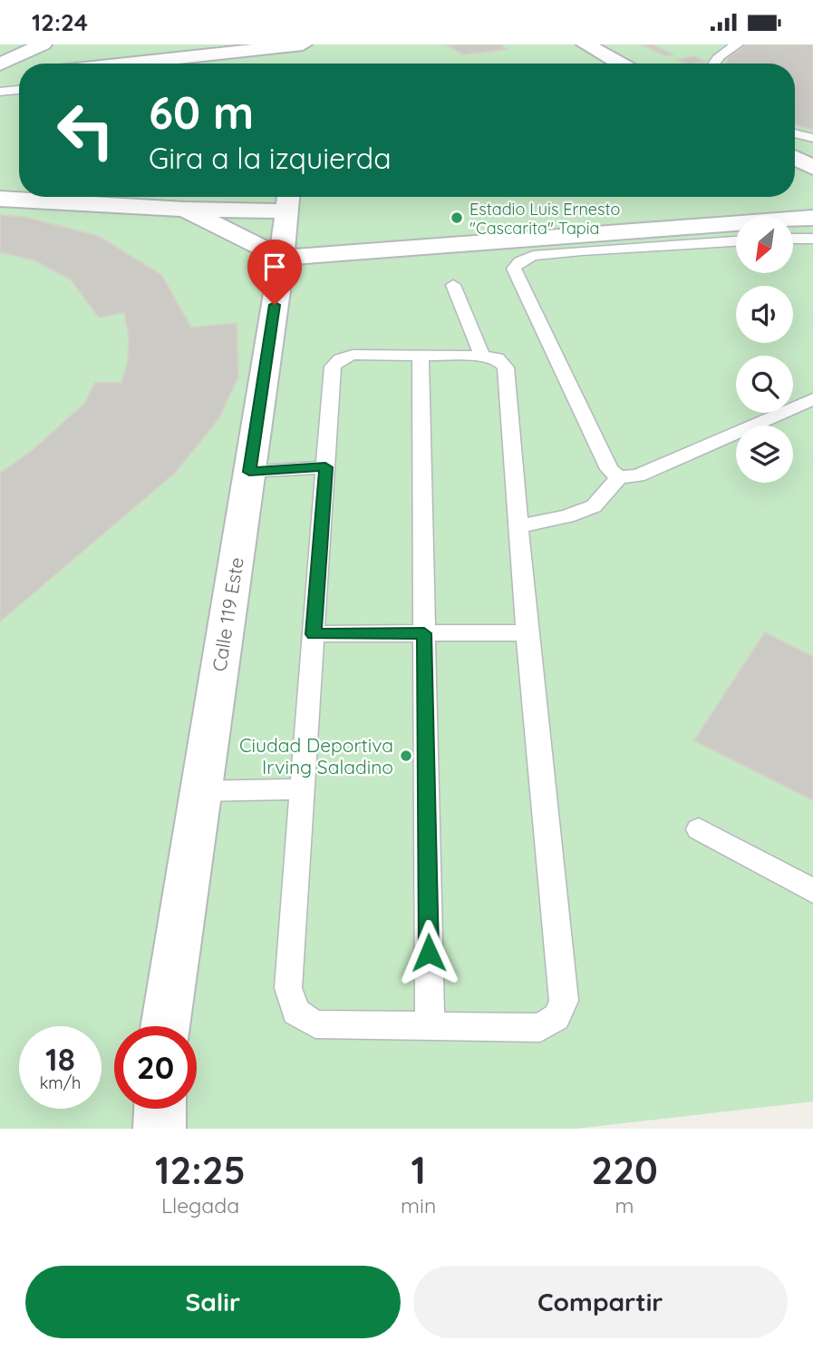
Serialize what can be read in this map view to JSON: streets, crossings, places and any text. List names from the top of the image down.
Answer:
{
  "streets": {
    "street": ["Calle 119 Este"]
  },
  "places": ["Estadio Luis Ernesto \"Cascarita\" Tapia", "Ciudad Deportiva Irving Saladino"],
  "north": "bottom left",
  "page": {
    "status": "12:24",
    "turn": ["60 m", "Gira a la izquierda"],
    "speed": "18 km/h",
    "limit": "20",
    "eta": [
      "12:25",
      "Llegada",
      "1",
      "min",
      "220",
      "m"
    ],
    "buttons": ["Salir", "Compartir"]
  }
}
